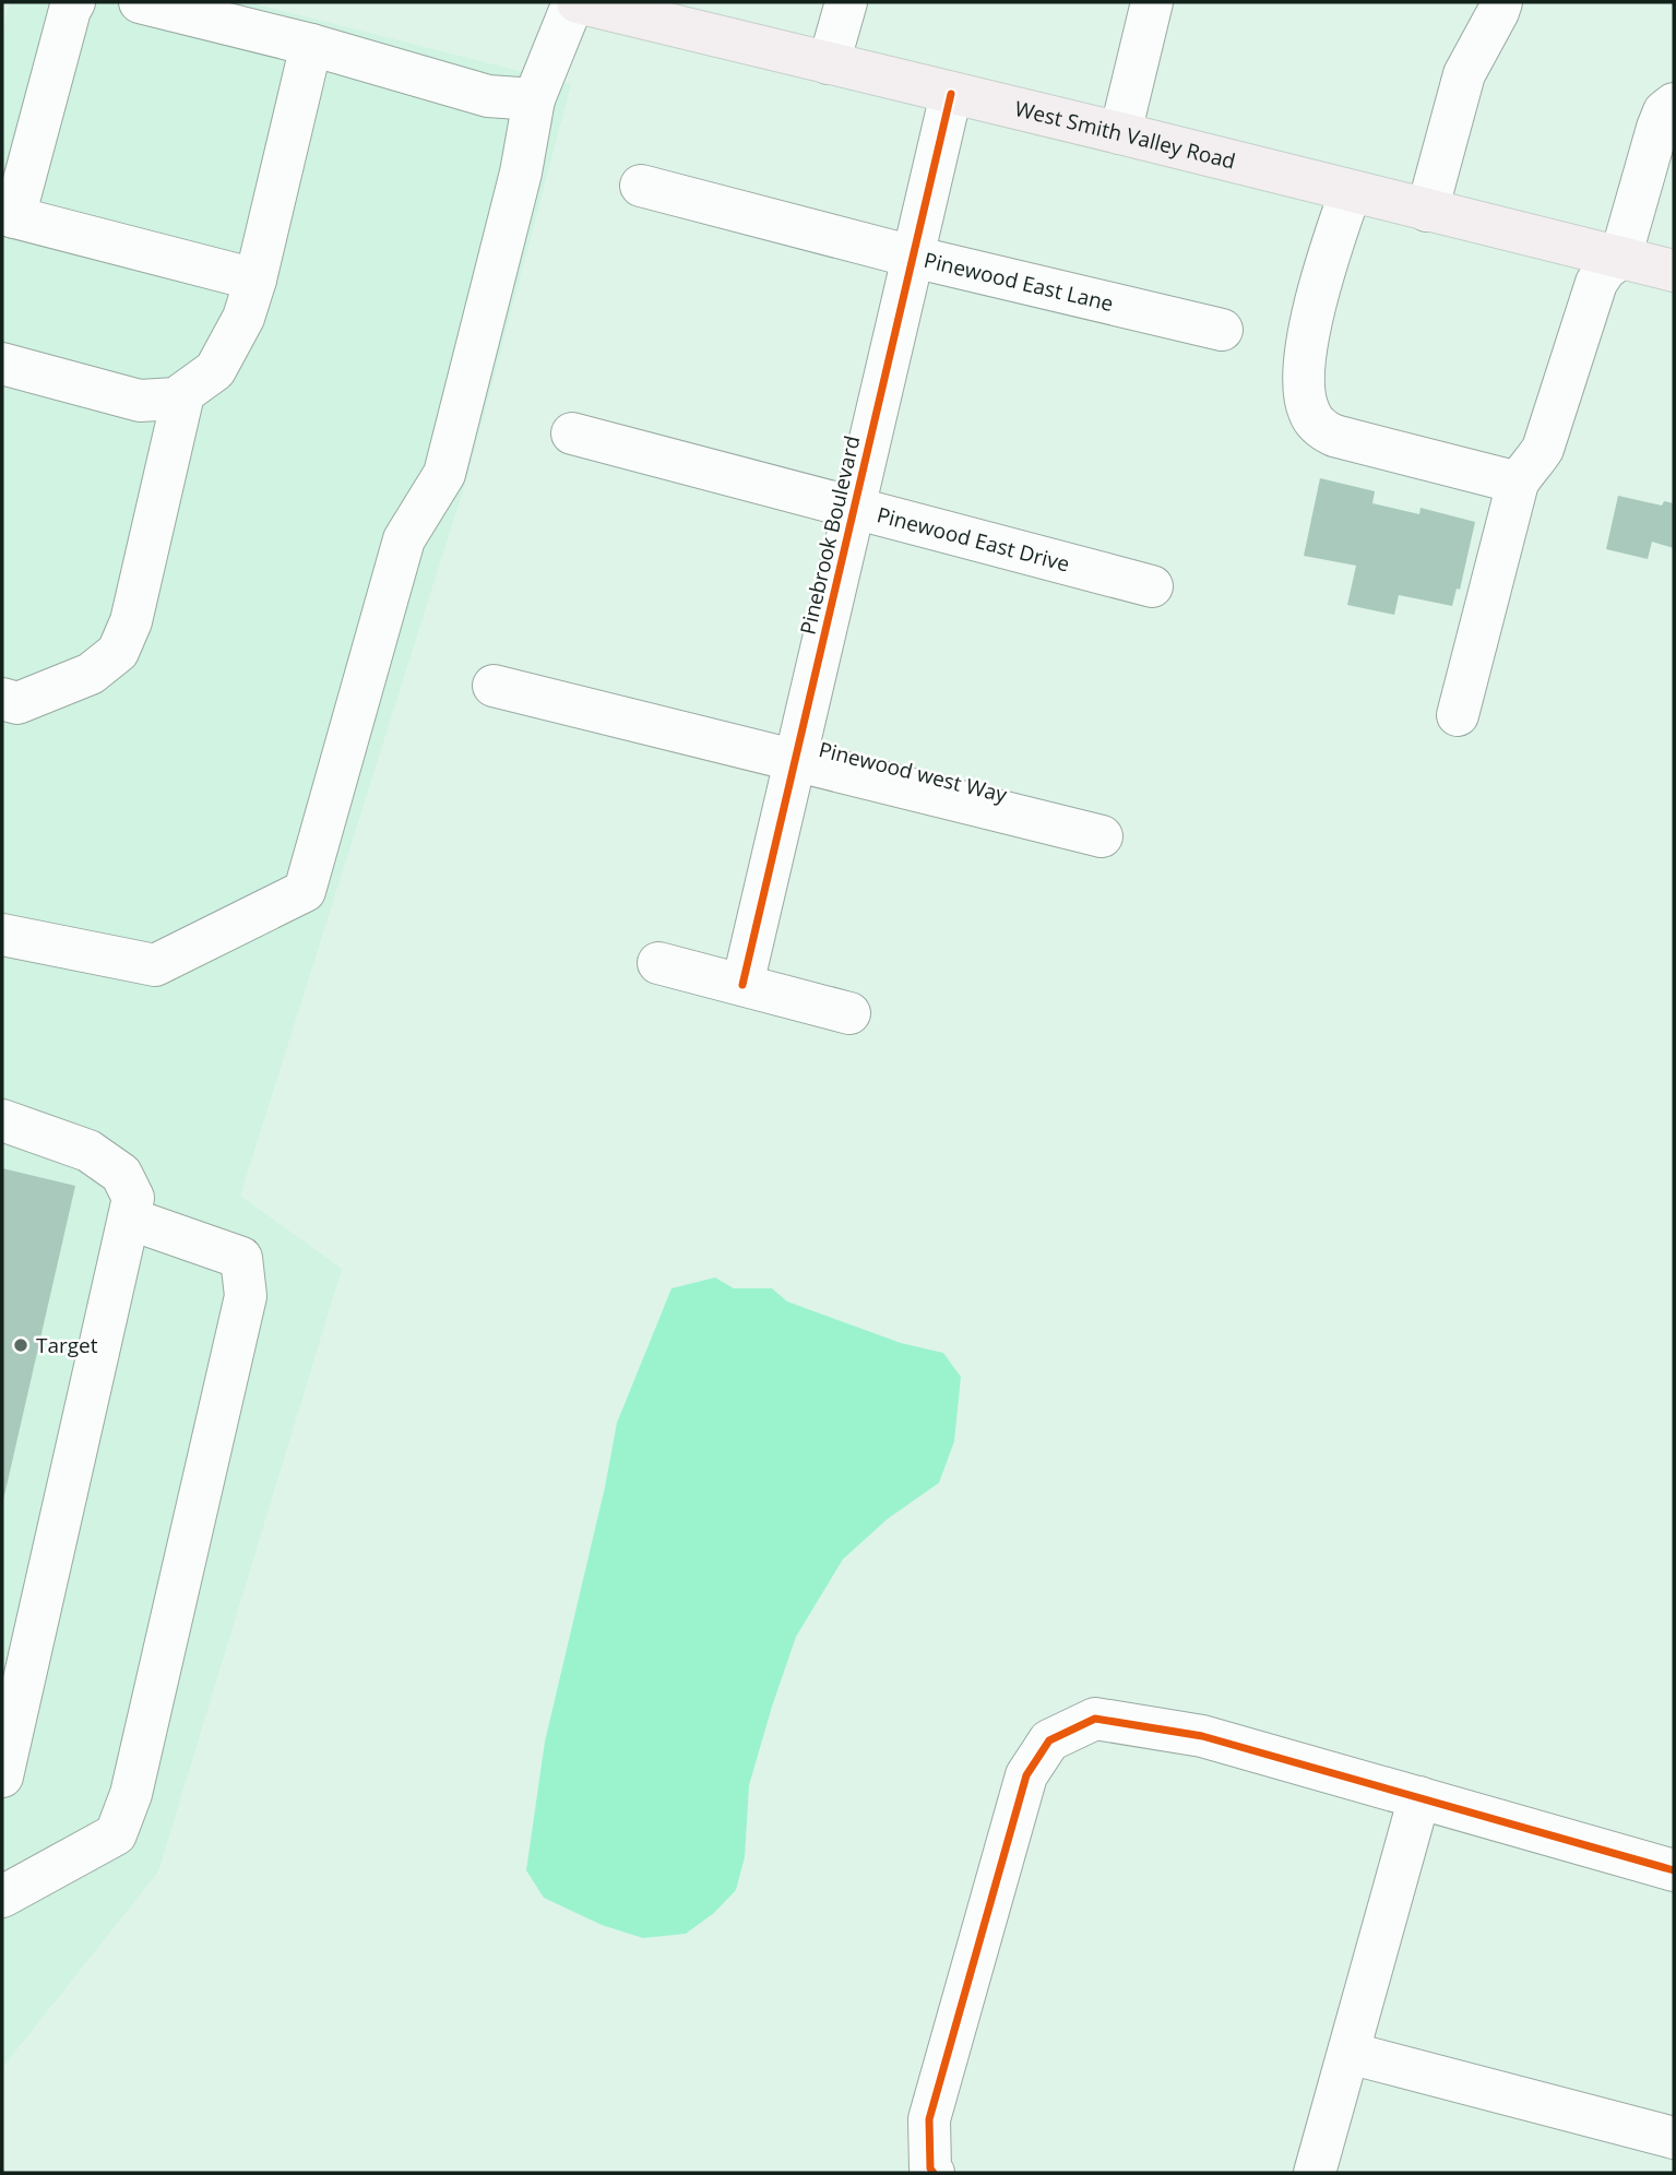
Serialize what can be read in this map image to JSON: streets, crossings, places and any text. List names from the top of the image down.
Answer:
{
  "streets": {
    "main road": ["West Smith Valley Road"],
    "street": [
      "Pinewood East Lane",
      "Pinebrook Boulevard",
      "Pinewood East Drive",
      "Pinewood west Way"
    ]
  },
  "crossings": [
    ["West Smith Valley Road", "Pinebrook Boulevard"],
    ["Pinewood East Lane", "Pinebrook Boulevard"],
    ["Pinebrook Boulevard", "Pinewood East Drive"],
    ["Pinebrook Boulevard", "Pinewood west Way"]
  ],
  "places": ["Target"]
}
